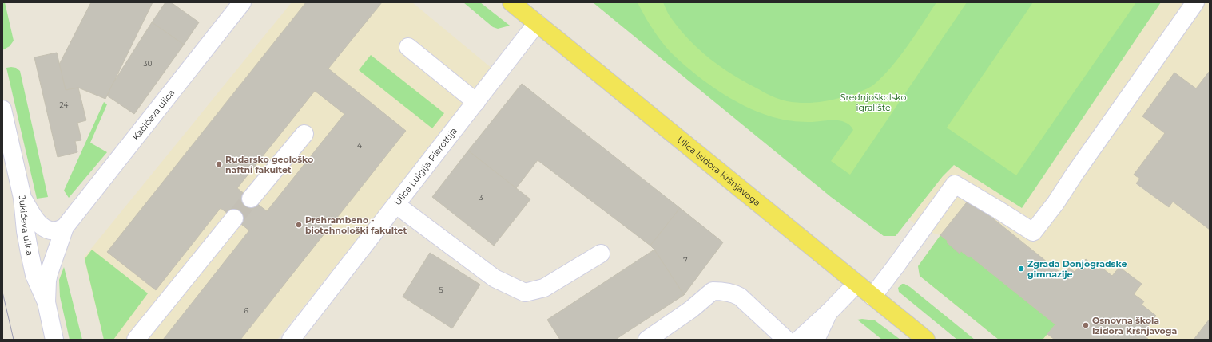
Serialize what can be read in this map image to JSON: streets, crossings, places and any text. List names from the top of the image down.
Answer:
{
  "streets": {
    "main road": ["Ulica Isidora Kršnjavoga"],
    "street": ["Kačićeva ulica", "Ulica Luigija Pierottija", "Jukićeva ulica"]
  },
  "crossings": [
    ["Kačićeva ulica", "Jukićeva ulica"],
    ["Ulica Luigija Pierottija", "Ulica Isidora Kršnjavoga"]
  ],
  "parks": ["Srednjoškolsko igralište"],
  "places": [
    "Rudarsko geološko naftni fakultet",
    "Prehrambeno - biotehnološki fakultet",
    "Zgrada Donjogradske gimnazije",
    "Osnovna škola Izidora Kršnjavoga"
  ],
  "house_numbers": [
    "30",
    "24",
    "4",
    "3",
    "7",
    "5",
    "6"
  ]
}
